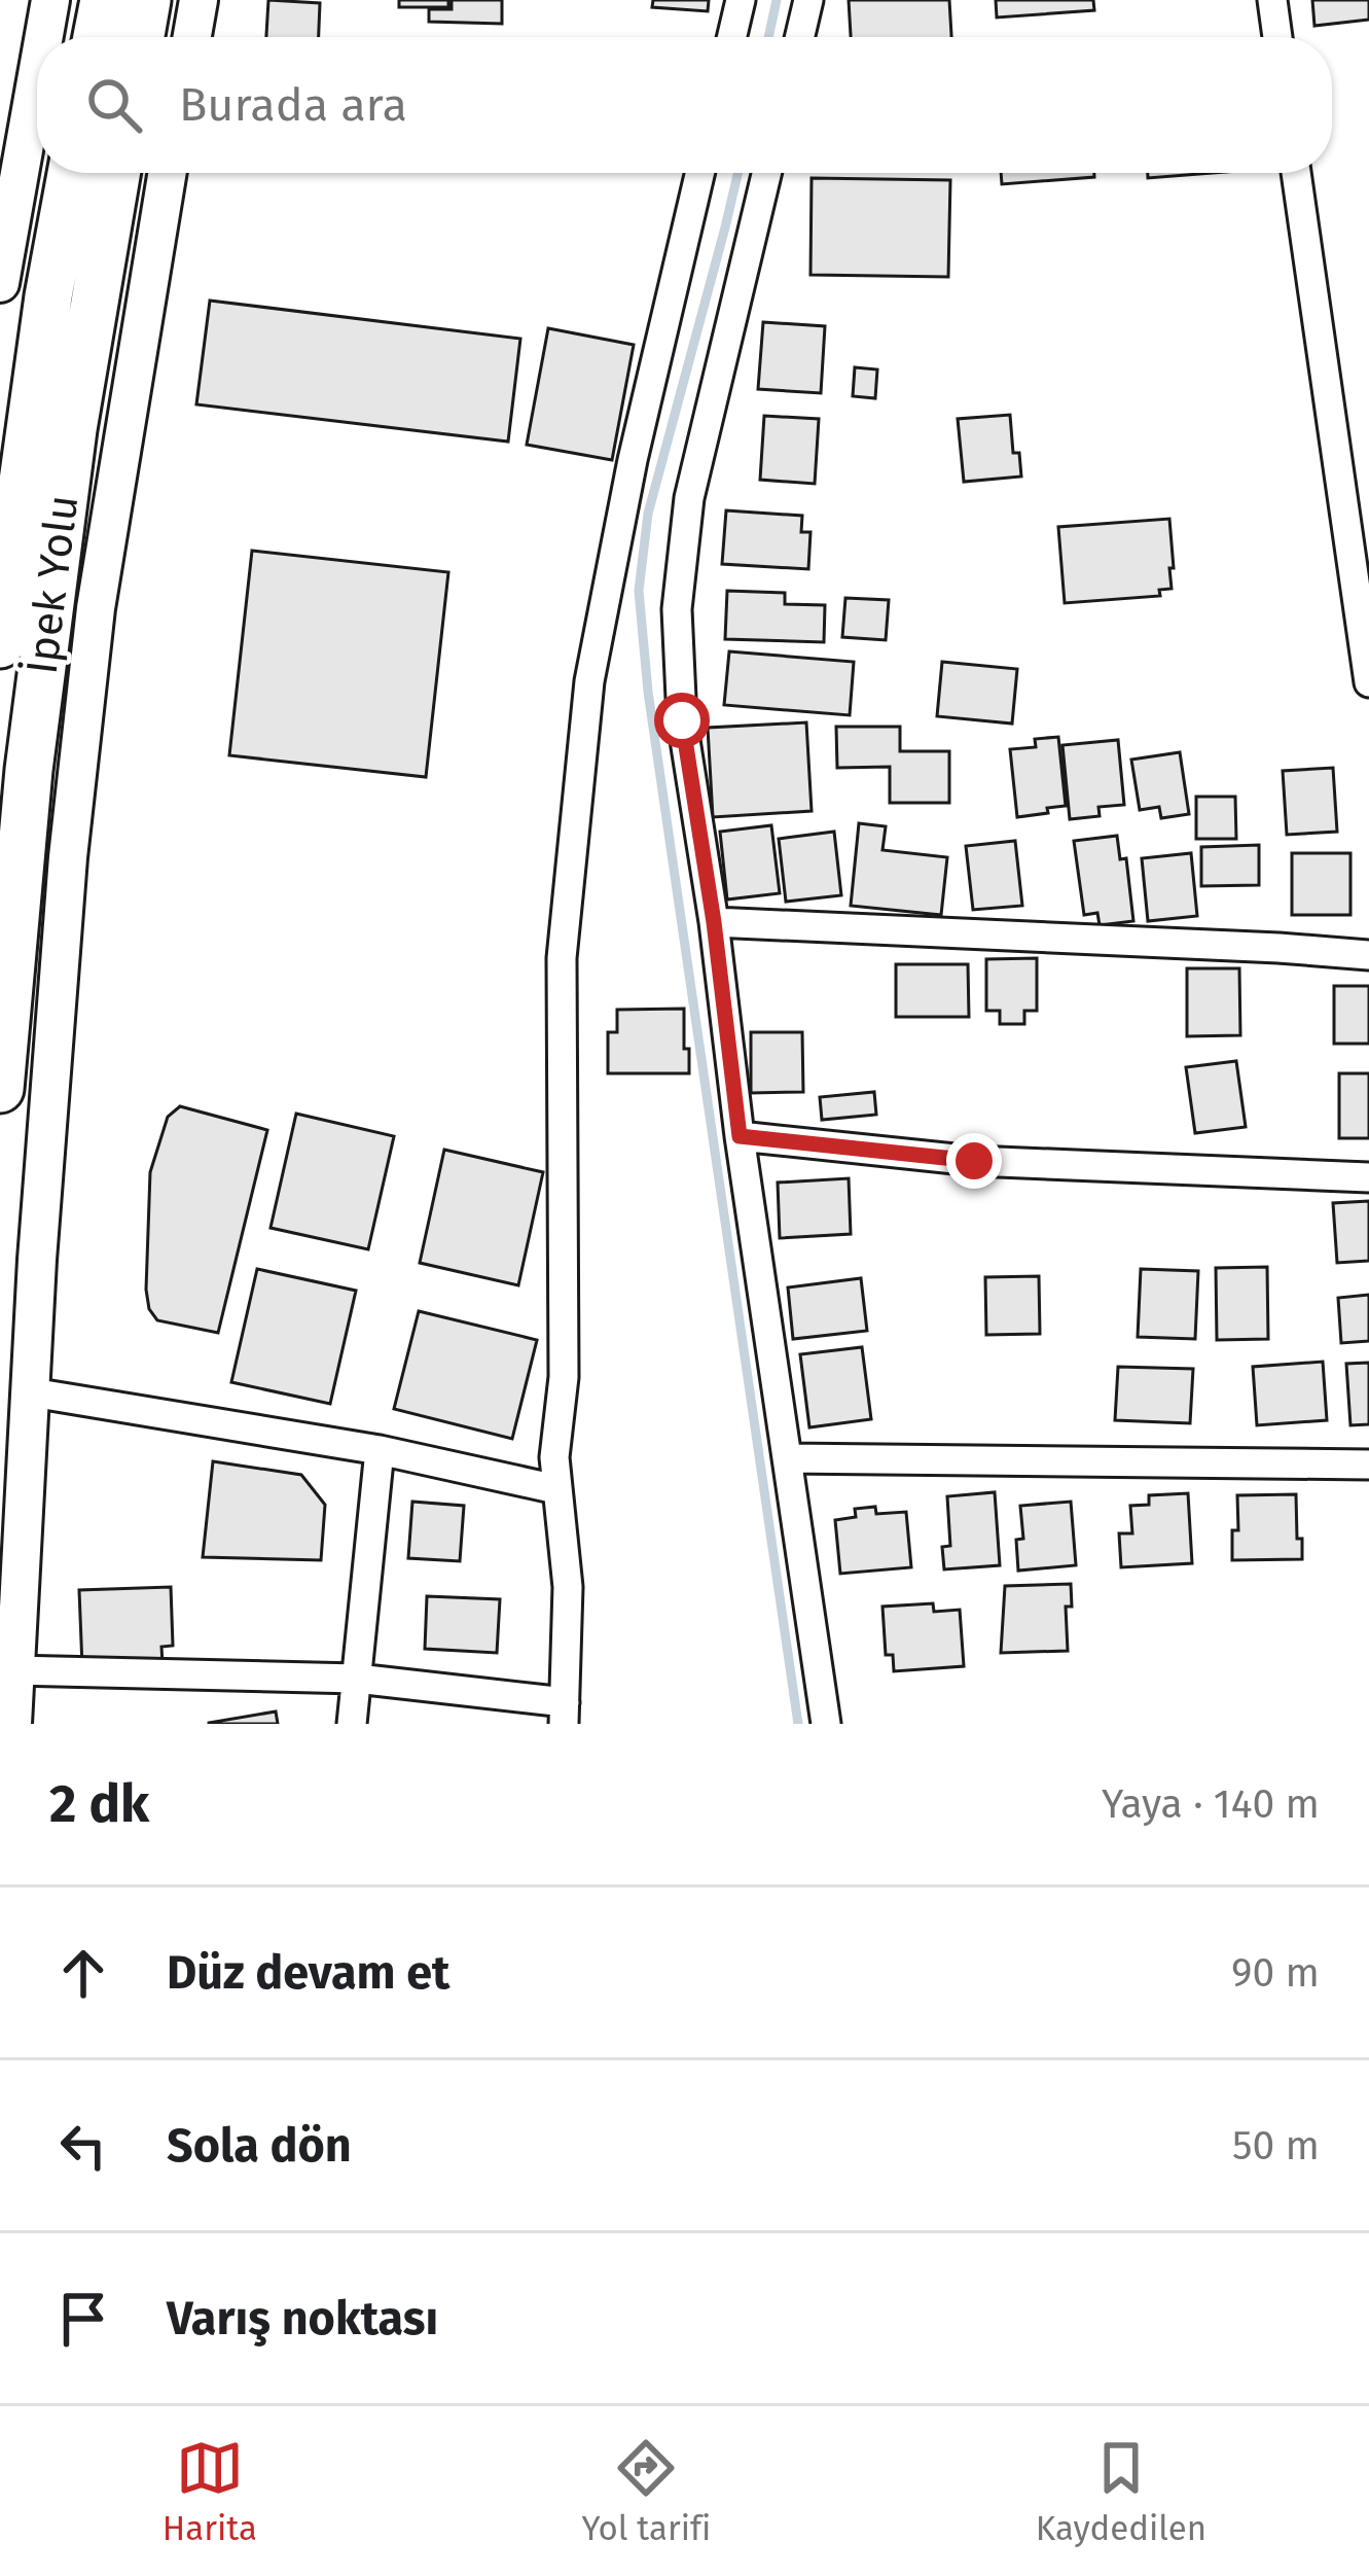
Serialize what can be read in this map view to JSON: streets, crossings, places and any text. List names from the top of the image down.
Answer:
{
  "streets": {
    "highway": ["İpek Yolu"]
  },
  "page": {
    "search": "Burada ara",
    "heading": ["2 dk", "Yaya · 140 m"],
    "list": [
      ["Düz devam et", "90 m"],
      ["Sola dön", "50 m"],
      "Varış noktası"
    ],
    "nav": ["Harita", "Yol tarifi", "Kaydedilen"]
  }
}
